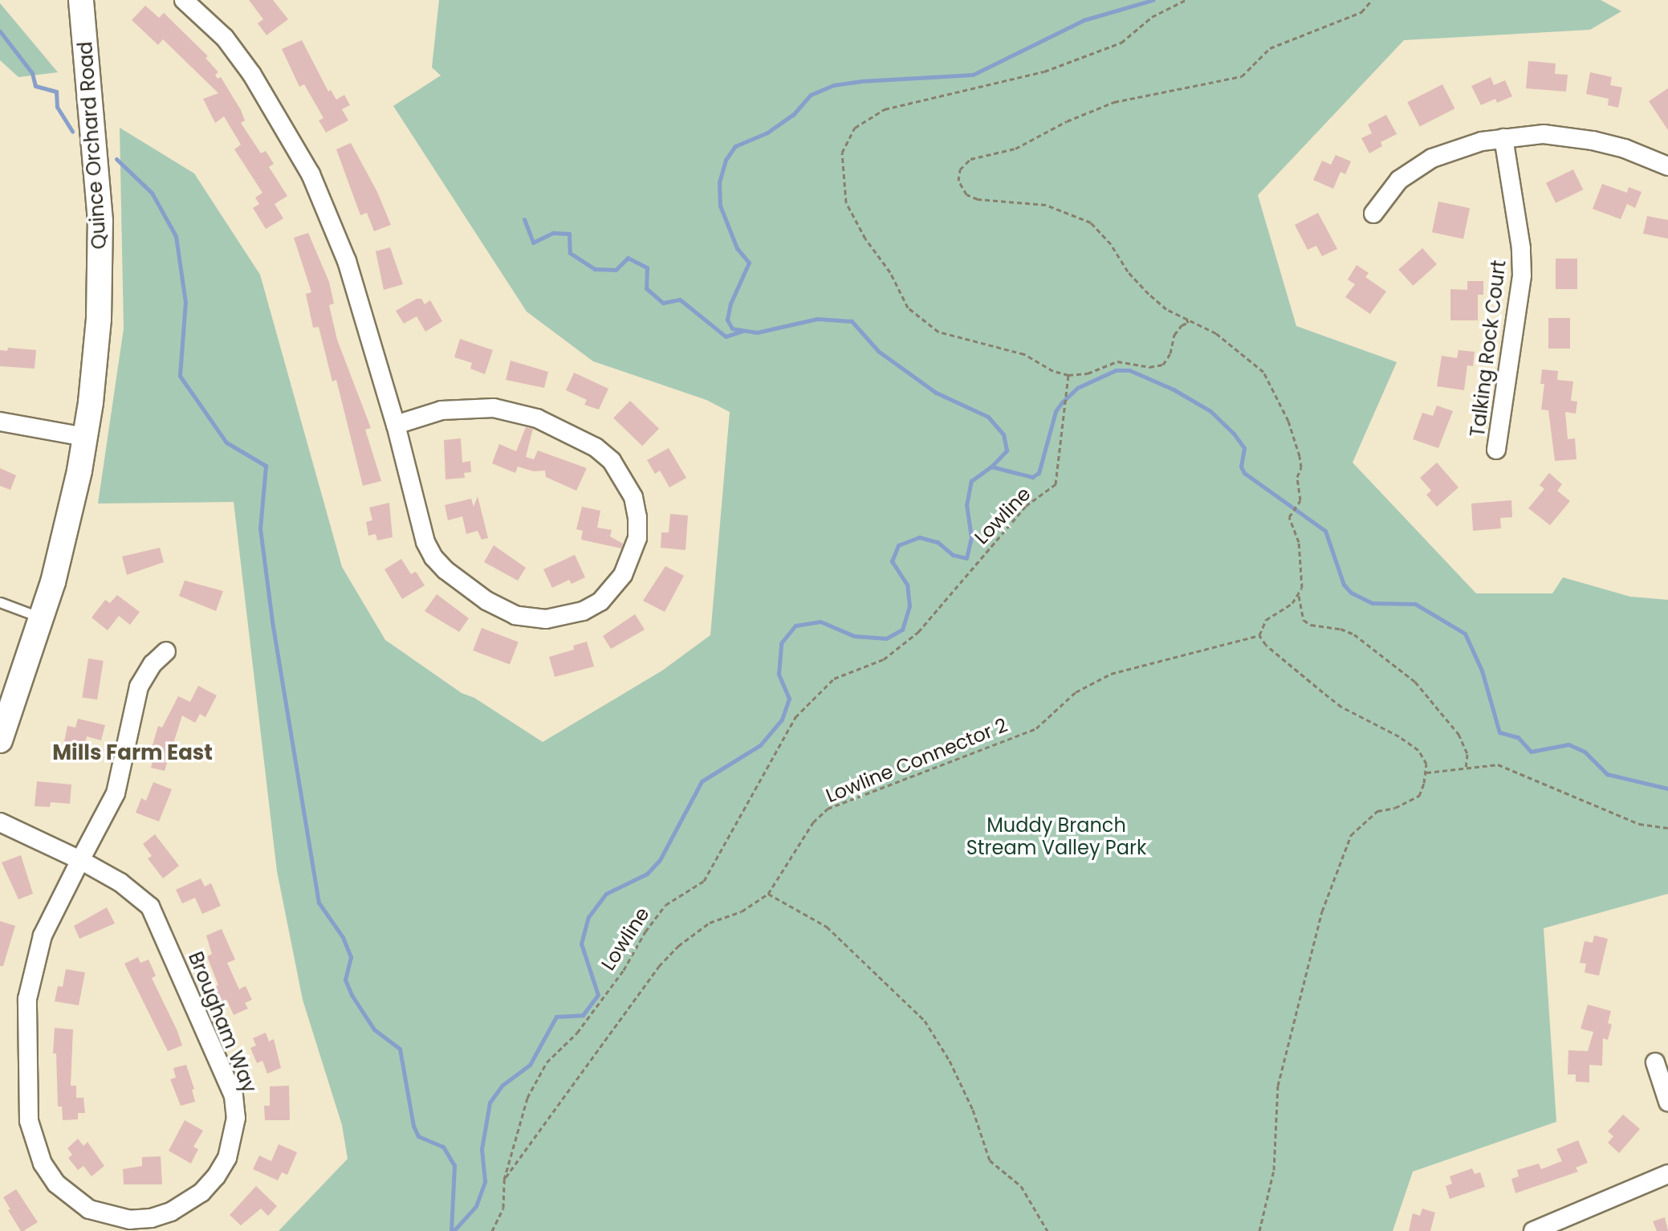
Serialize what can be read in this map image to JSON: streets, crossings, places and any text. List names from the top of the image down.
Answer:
{
  "streets": {
    "street": ["Quince Orchard Road", "Talking Rock Court", "Brougham Way"],
    "path": ["Lowline", "Lowline Connector 2"]
  },
  "crossings": [
    ["Lowline", "Lowline Connector 2"]
  ],
  "districts": ["Mills Farm East"],
  "parks": ["Muddy Branch Stream Valley Park"]
}
